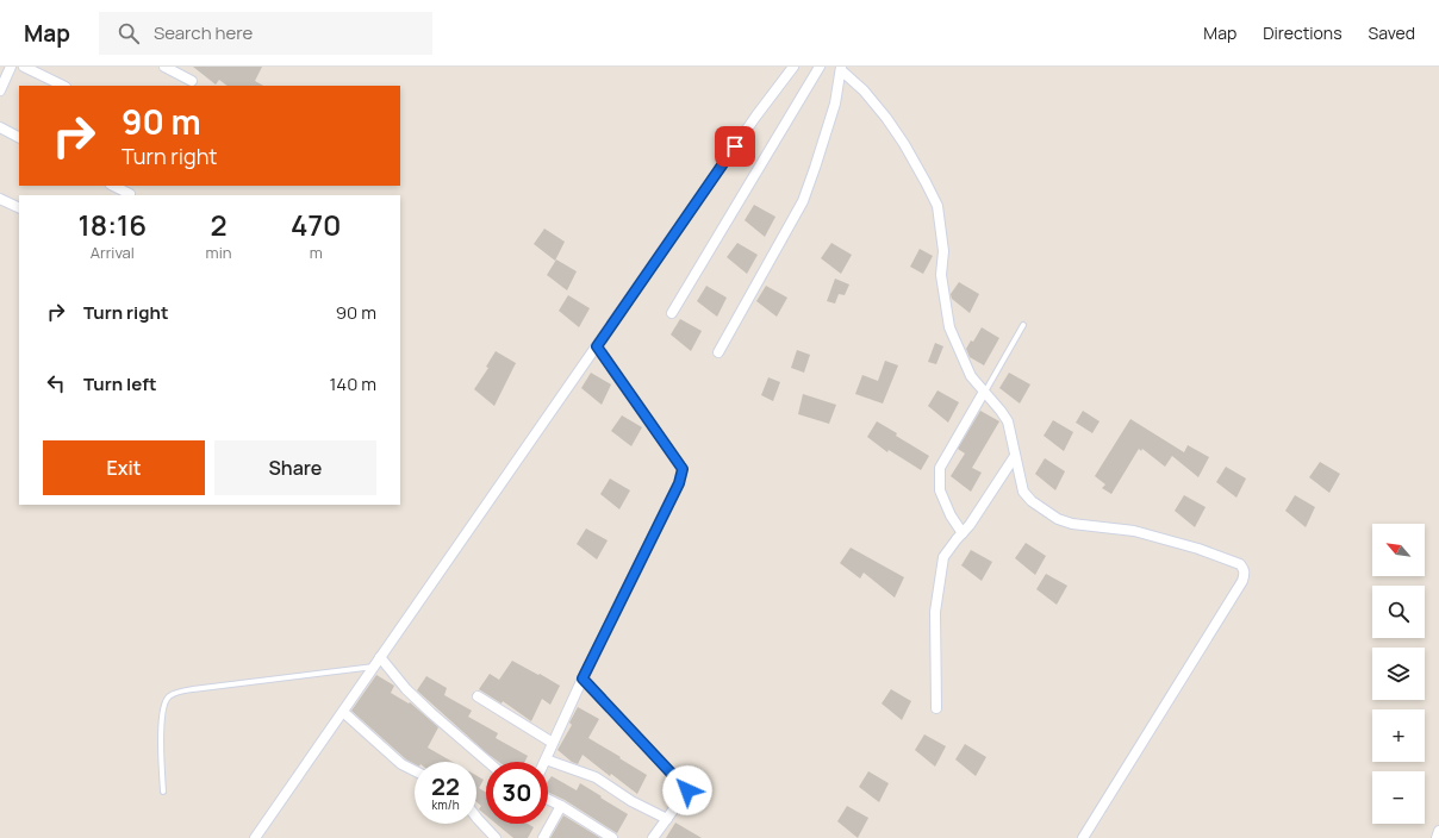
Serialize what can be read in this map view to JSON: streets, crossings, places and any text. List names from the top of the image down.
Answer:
{
  "north": "top left",
  "page": {
    "header": "Map",
    "search": "Search here",
    "nav": ["Map", "Directions", "Saved"],
    "turn": ["90 m", "Turn right"],
    "eta": [
      "18:16",
      "Arrival",
      "2",
      "min",
      "470",
      "m"
    ],
    "list": [
      {
        "name": "Turn right",
        "value": "90 m"
      },
      {
        "name": "Turn left",
        "value": "140 m"
      }
    ],
    "buttons": ["Exit", "Share"],
    "map_buttons": ["+", "−"],
    "speed": "22 km/h",
    "limit": "30"
  }
}
